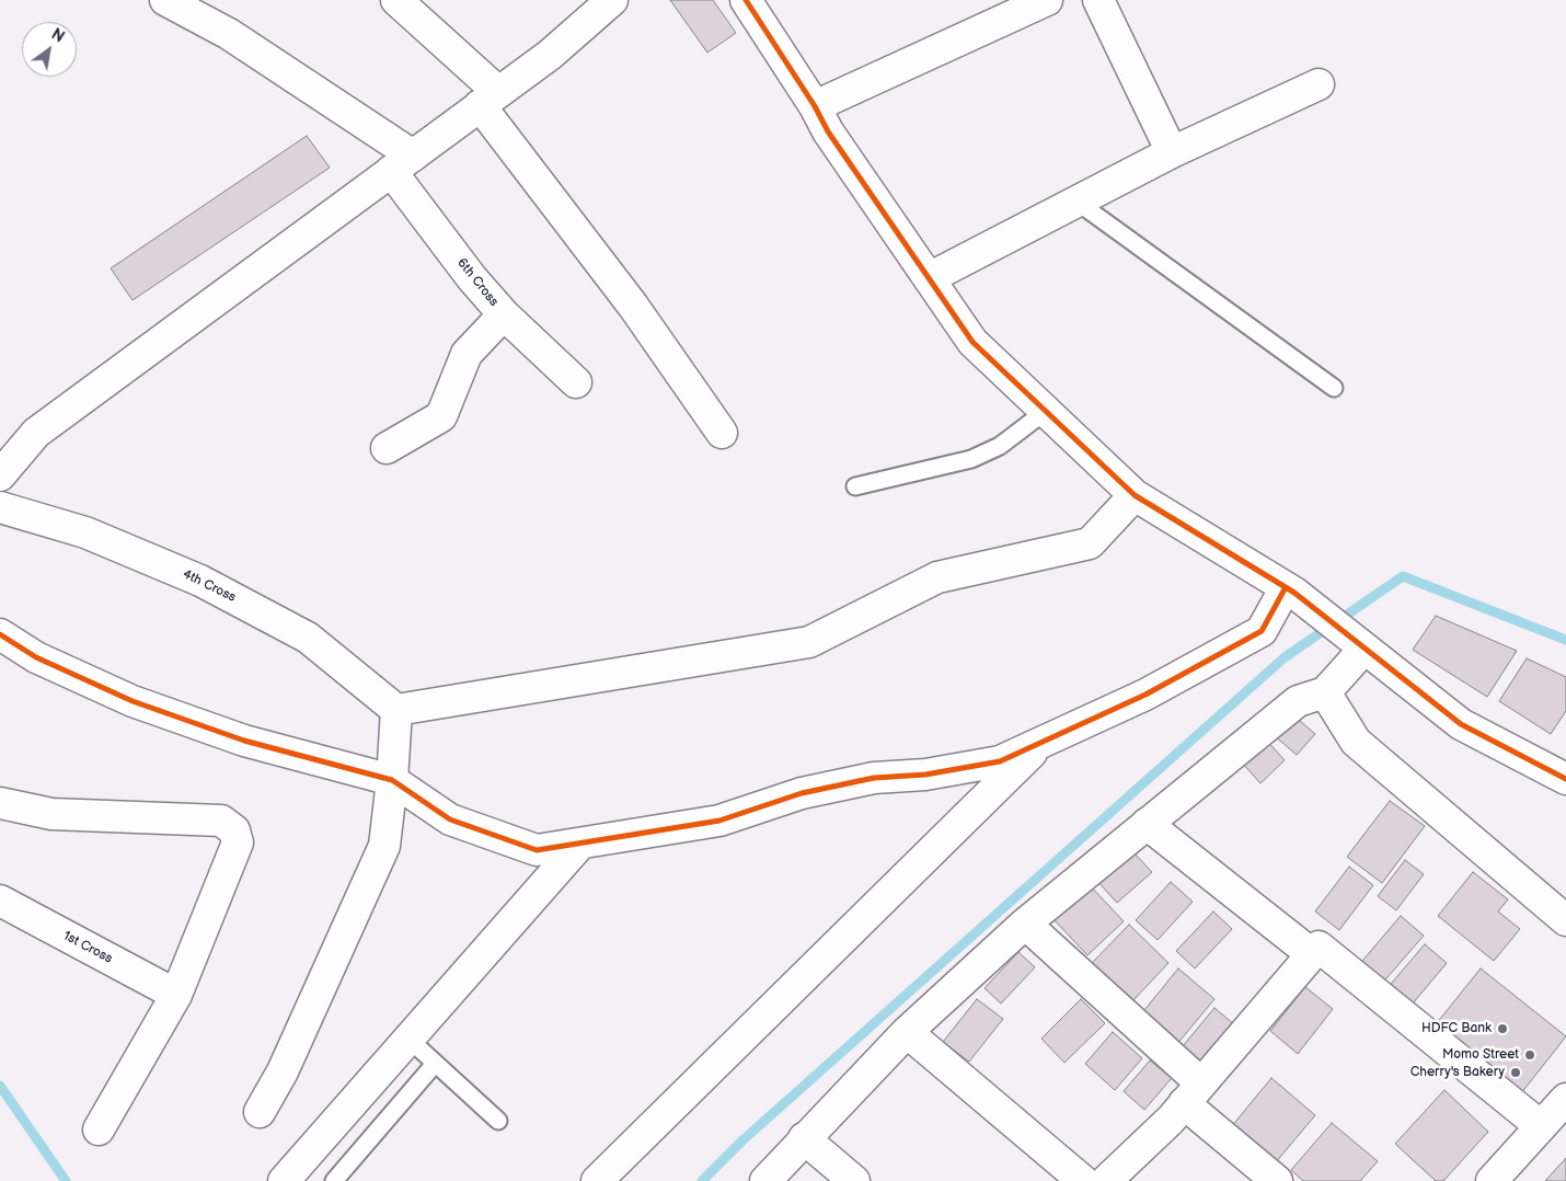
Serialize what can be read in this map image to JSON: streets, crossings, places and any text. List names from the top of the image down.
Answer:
{
  "streets": {
    "street": ["6th Cross", "4th Cross", "1st Cross"]
  },
  "places": ["HDFC Bank", "Momo Street", "Cherry's Bakery"],
  "north": "top right"
}
